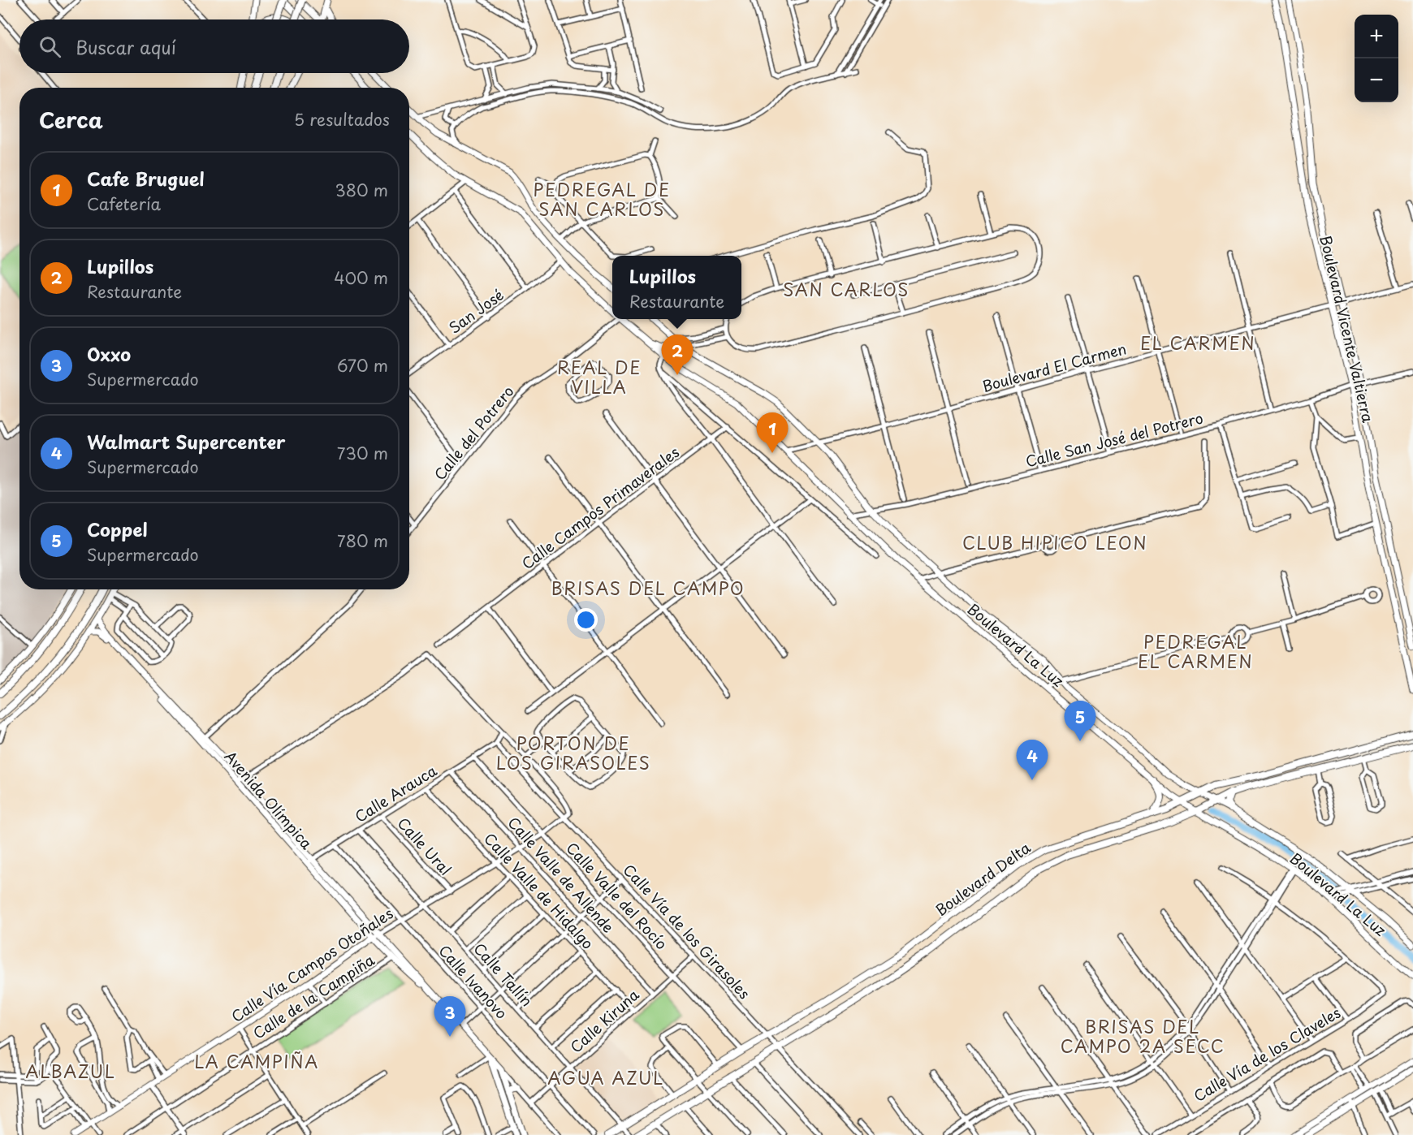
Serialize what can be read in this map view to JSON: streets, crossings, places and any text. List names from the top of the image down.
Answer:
{
  "streets": {
    "main road": [
      "Boulevard Vicente Valtierra",
      "Boulevard La Luz",
      "Avenida Olímpica",
      "Boulevard Delta",
      "Calle Vía Campos Otoñales"
    ],
    "street": [
      "San José",
      "Boulevard El Carmen",
      "Calle del Potrero",
      "Calle San José del Potrero",
      "Calle Campos Primaverales",
      "Calle Arauca",
      "Calle Ural",
      "Calle Valle de Allende",
      "Calle Valle de Hidalgo",
      "Calle Valle del Rocío",
      "Calle Vía de los Girasoles",
      "Calle Tallín",
      "Calle Ivanovo",
      "Calle de la Campiña",
      "Calle Kiruna",
      "Calle Vía de los Claveles"
    ]
  },
  "crossings": [
    ["San José", "Boulevard La Luz"],
    ["Boulevard Vicente Valtierra", "Boulevard El Carmen"],
    ["Boulevard Vicente Valtierra", "Calle San José del Potrero"],
    ["Boulevard El Carmen", "Boulevard La Luz"],
    ["Calle San José del Potrero", "Boulevard La Luz"],
    ["Boulevard La Luz", "Boulevard Delta"],
    ["Calle Arauca", "Avenida Olímpica"],
    ["Calle Arauca", "Calle Ural"],
    ["Calle Arauca", "Calle Valle de Allende"],
    ["Calle Arauca", "Calle Valle de Hidalgo"],
    ["Calle Arauca", "Calle Valle del Rocío"],
    ["Calle Arauca", "Calle Vía de los Girasoles"],
    ["Calle Arauca", "Calle Tallín"],
    ["Calle Arauca", "Calle Ivanovo"],
    ["Avenida Olímpica", "Calle Vía Campos Otoñales"],
    ["Avenida Olímpica", "Calle de la Campiña"],
    ["Calle Ural", "Calle Vía Campos Otoñales"],
    ["Calle Valle de Allende", "Calle Vía Campos Otoñales"],
    ["Calle Valle de Allende", "Calle Kiruna"],
    ["Boulevard Delta", "Calle Valle del Rocío"],
    ["Boulevard Delta", "Calle Vía de los Girasoles"],
    ["Boulevard Delta", "Calle Tallín"],
    ["Calle Valle de Hidalgo", "Calle Vía Campos Otoñales"],
    ["Calle Valle de Hidalgo", "Calle Kiruna"],
    ["Calle Valle del Rocío", "Calle Vía Campos Otoñales"],
    ["Calle Valle del Rocío", "Calle Kiruna"],
    ["Calle Vía de los Girasoles", "Calle Vía Campos Otoñales"],
    ["Calle Vía de los Girasoles", "Calle Kiruna"],
    ["Calle Vía Campos Otoñales", "Calle Tallín"],
    ["Calle Vía Campos Otoñales", "Calle Ivanovo"],
    ["Calle Tallín", "Calle Kiruna"],
    ["Calle Ivanovo", "Calle Kiruna"]
  ],
  "districts": [
    "PEDREGAL DE SAN CARLOS",
    "SAN CARLOS",
    "EL CARMEN",
    "REAL DE VILLA",
    "CLUB HIPICO LEON",
    "BRISAS DEL CAMPO",
    "PEDREGAL EL CARMEN",
    "PORTON DE LOS GIRASOLES",
    "BRISAS DEL CAMPO 2A SECC",
    "LA CAMPIÑA",
    "ALBAZUL",
    "AGUA AZUL"
  ],
  "page": {
    "map_buttons": ["+", "−"],
    "search": "Buscar aquí",
    "heading": ["Cerca", "5 resultados"],
    "list": [
      {
        "mark": "1",
        "name": "Cafe Bruguel",
        "note": "Cafetería",
        "value": "380 m"
      },
      {
        "mark": "2",
        "name": "Lupillos",
        "note": "Restaurante",
        "value": "400 m"
      },
      {
        "mark": "3",
        "name": "Oxxo",
        "note": "Supermercado",
        "value": "670 m"
      },
      {
        "mark": "4",
        "name": "Walmart Supercenter",
        "note": "Supermercado",
        "value": "730 m"
      },
      {
        "mark": "5",
        "name": "Coppel",
        "note": "Supermercado",
        "value": "780 m"
      }
    ],
    "popup": ["Lupillos", "Restaurante"],
    "pins": [
      "2",
      "1",
      "5",
      "4",
      "3"
    ]
  }
}
